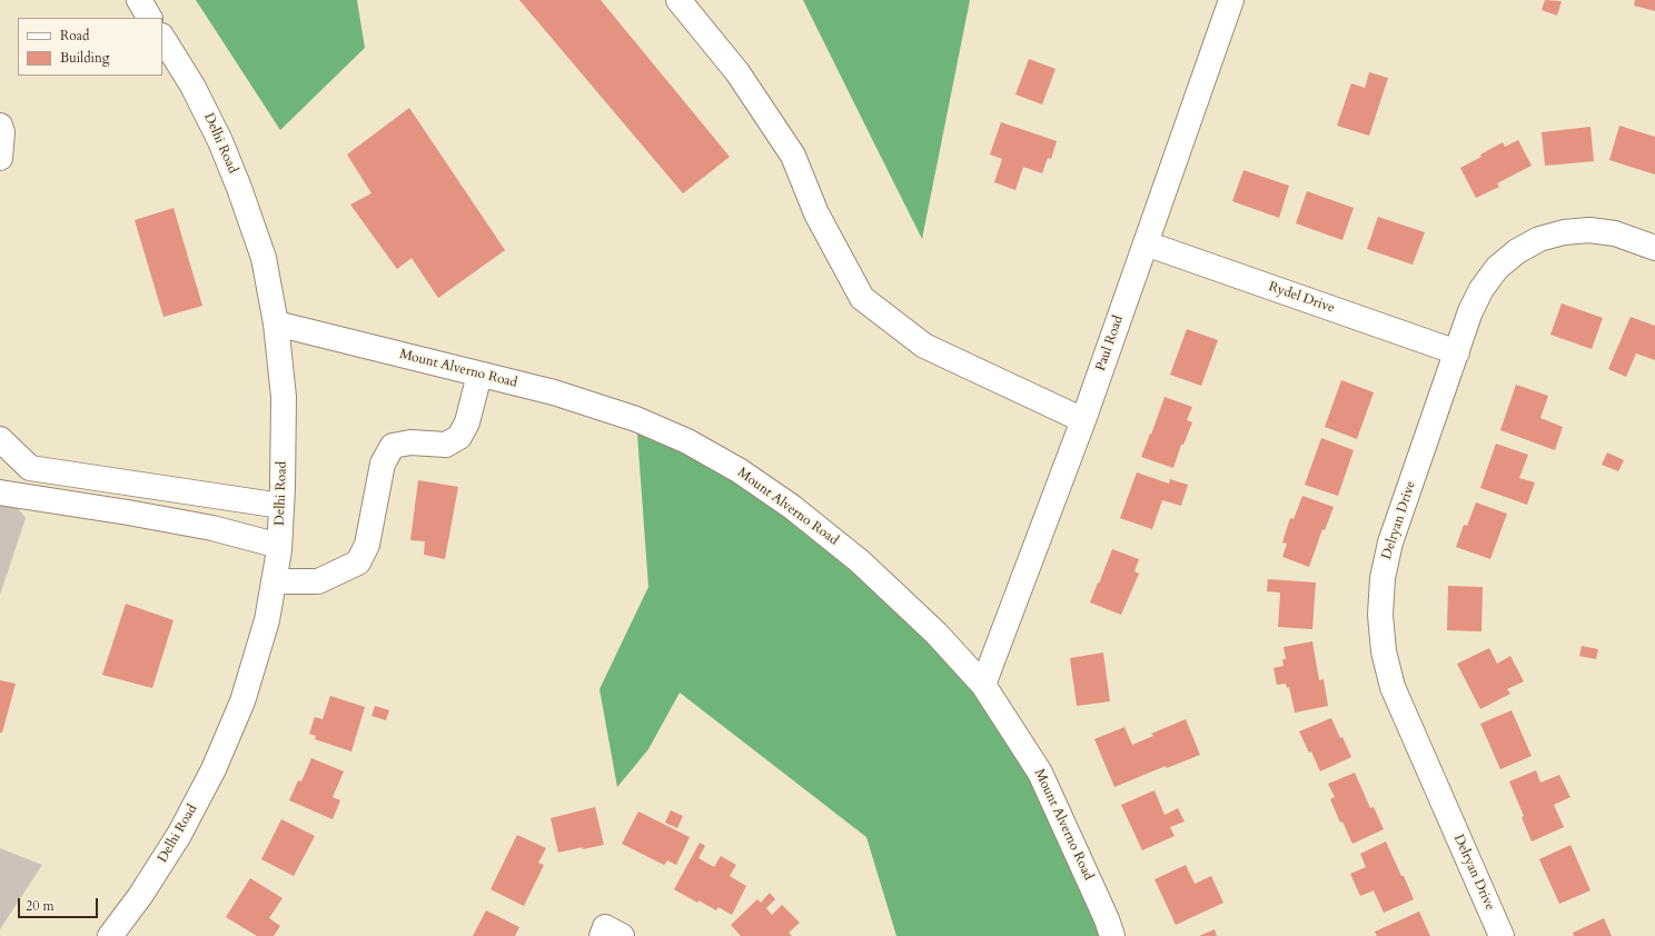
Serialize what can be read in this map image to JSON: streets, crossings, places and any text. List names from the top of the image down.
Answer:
{
  "streets": {
    "street": [
      "Delhi Road",
      "Rydel Drive",
      "Paul Road",
      "Mount Alverno Road",
      "Delryan Drive"
    ]
  },
  "crossings": [
    ["Delhi Road", "Mount Alverno Road"],
    ["Rydel Drive", "Paul Road"],
    ["Rydel Drive", "Delryan Drive"],
    ["Paul Road", "Mount Alverno Road"]
  ],
  "legend": ["Road", "Building"],
  "scale_bar": "20 m"
}
